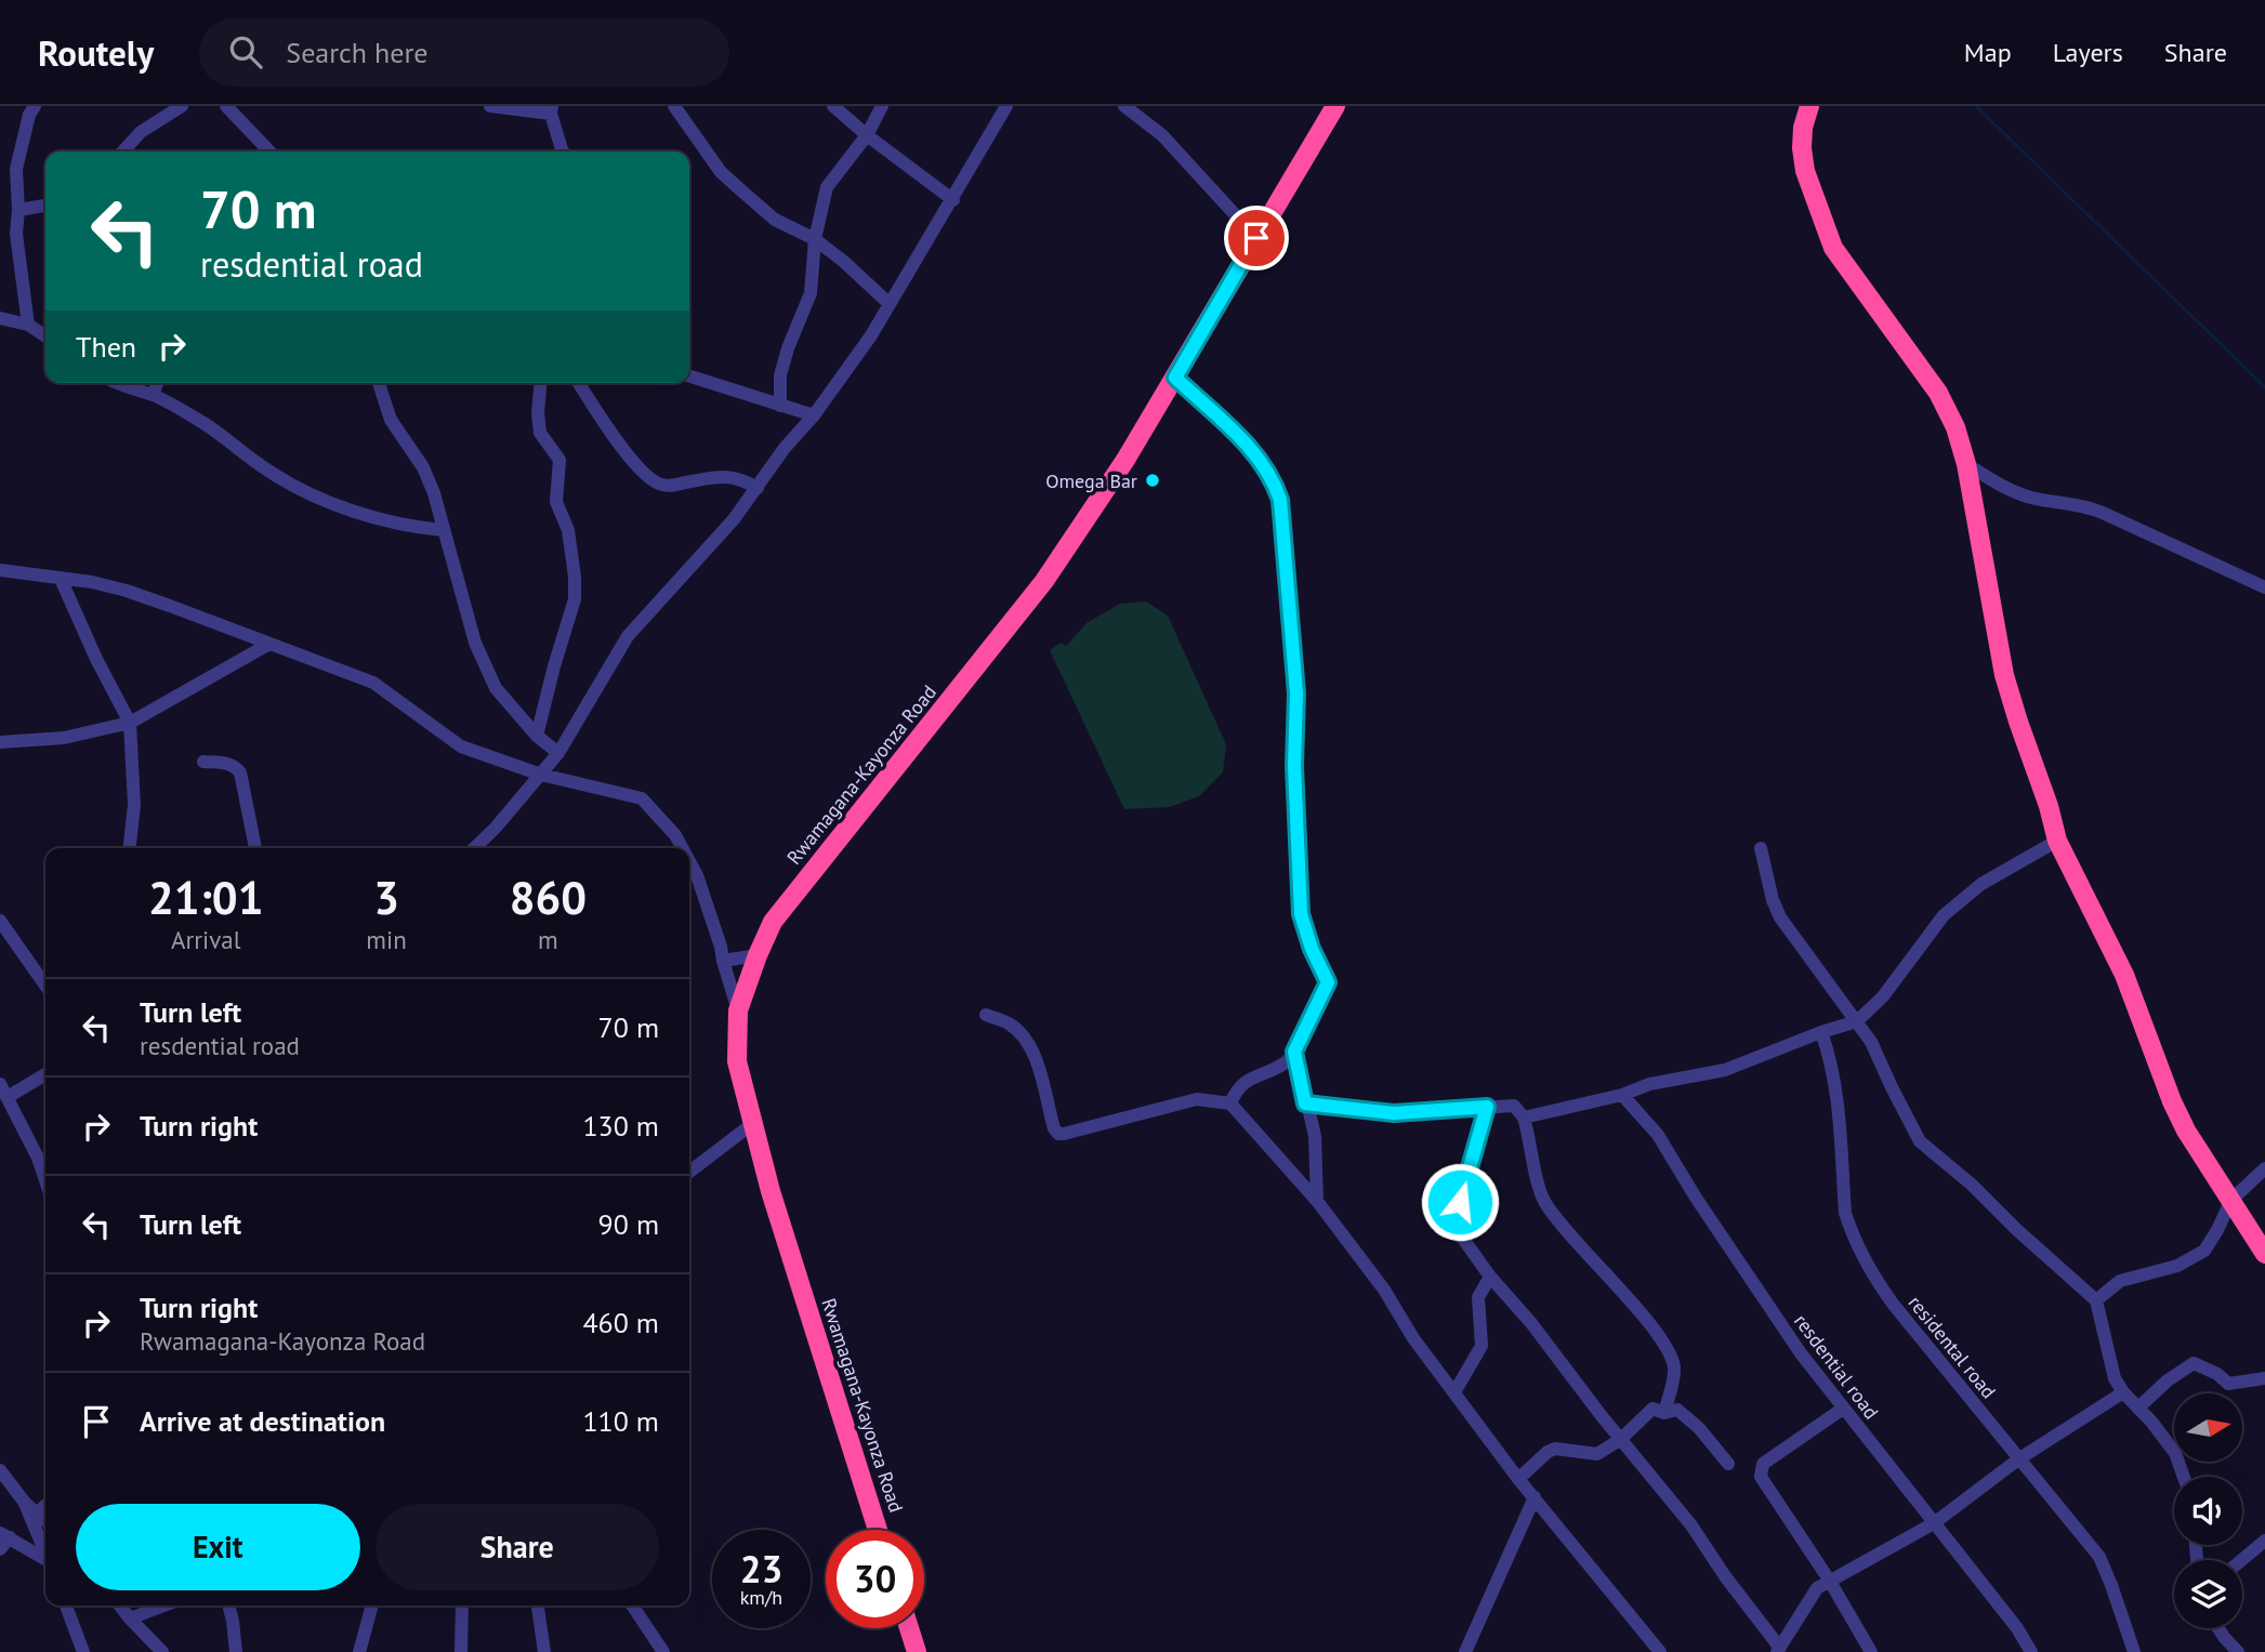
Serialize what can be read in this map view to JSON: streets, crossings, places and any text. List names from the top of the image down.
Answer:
{
  "streets": {
    "highway": ["Rwamagana-Kayonza Road"],
    "street": ["residental road", "resdential road"]
  },
  "places": ["Omega Bar"],
  "north": "right",
  "page": {
    "header": "Routely",
    "search": "Search here",
    "nav": ["Map", "Layers", "Share"],
    "turn": ["70 m", "resdential road"],
    "then": "Then",
    "eta": [
      "21:01",
      "Arrival",
      "3",
      "min",
      "860",
      "m"
    ],
    "list": [
      {
        "name": "Turn left",
        "note": "resdential road",
        "value": "70 m"
      },
      {
        "name": "Turn right",
        "value": "130 m"
      },
      {
        "name": "Turn left",
        "value": "90 m"
      },
      {
        "name": "Turn right",
        "note": "Rwamagana-Kayonza Road",
        "value": "460 m"
      },
      {
        "name": "Arrive at destination",
        "value": "110 m"
      }
    ],
    "buttons": ["Exit", "Share"],
    "speed": "23 km/h",
    "limit": "30"
  }
}
